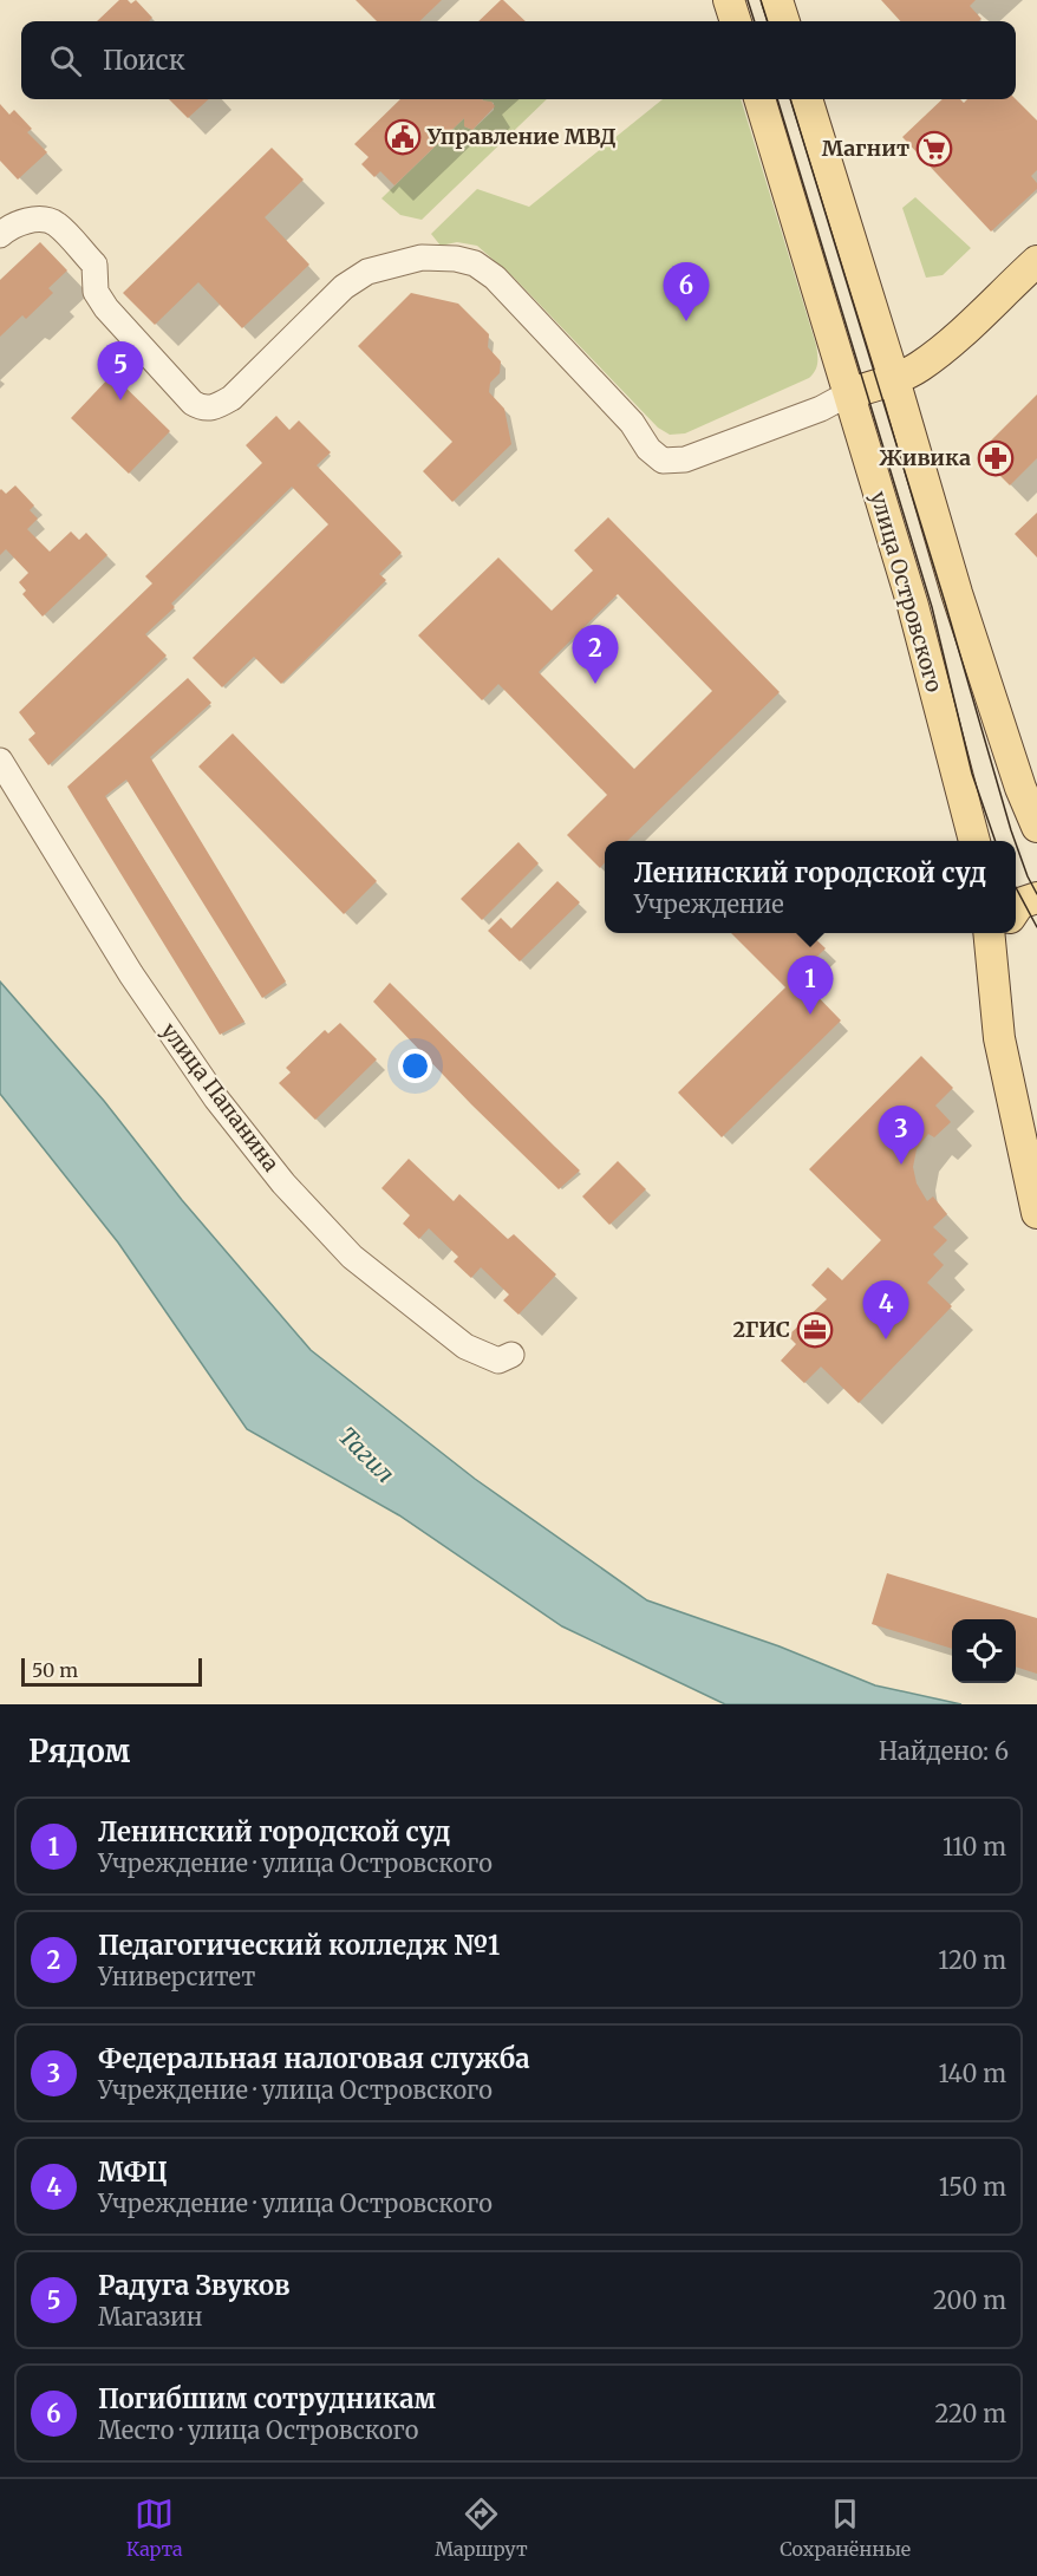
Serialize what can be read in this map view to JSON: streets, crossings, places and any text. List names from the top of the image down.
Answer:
{
  "streets": {
    "main road": ["улица Островского"],
    "street": ["улица Папанина"]
  },
  "water": ["Тагил"],
  "places": {
    "public building": ["Управление МВД"],
    "supermarket": ["Магнит"],
    "pharmacy": ["Живика"],
    "office": ["2ГИС"]
  },
  "scale_bar": "50 m",
  "page": {
    "search": "Поиск",
    "pins": [
      "6",
      "5",
      "2",
      "1",
      "3",
      "4"
    ],
    "popup": ["Ленинский городской суд", "Учреждение"],
    "scale": "50 m",
    "heading": ["Рядом", "Найдено: 6"],
    "list": [
      {
        "mark": "1",
        "name": "Ленинский городской суд",
        "note": "Учреждение · улица Островского",
        "value": "110 m"
      },
      {
        "mark": "2",
        "name": "Педагогический колледж №1",
        "note": "Университет",
        "value": "120 m"
      },
      {
        "mark": "3",
        "name": "Федеральная налоговая служба",
        "note": "Учреждение · улица Островского",
        "value": "140 m"
      },
      {
        "mark": "4",
        "name": "МФЦ",
        "note": "Учреждение · улица Островского",
        "value": "150 m"
      },
      {
        "mark": "5",
        "name": "Радуга Звуков",
        "note": "Магазин",
        "value": "200 m"
      },
      {
        "mark": "6",
        "name": "Погибшим сотрудникам",
        "note": "Место · улица Островского",
        "value": "220 m"
      }
    ],
    "nav": ["Карта", "Маршрут", "Сохранённые"]
  }
}
